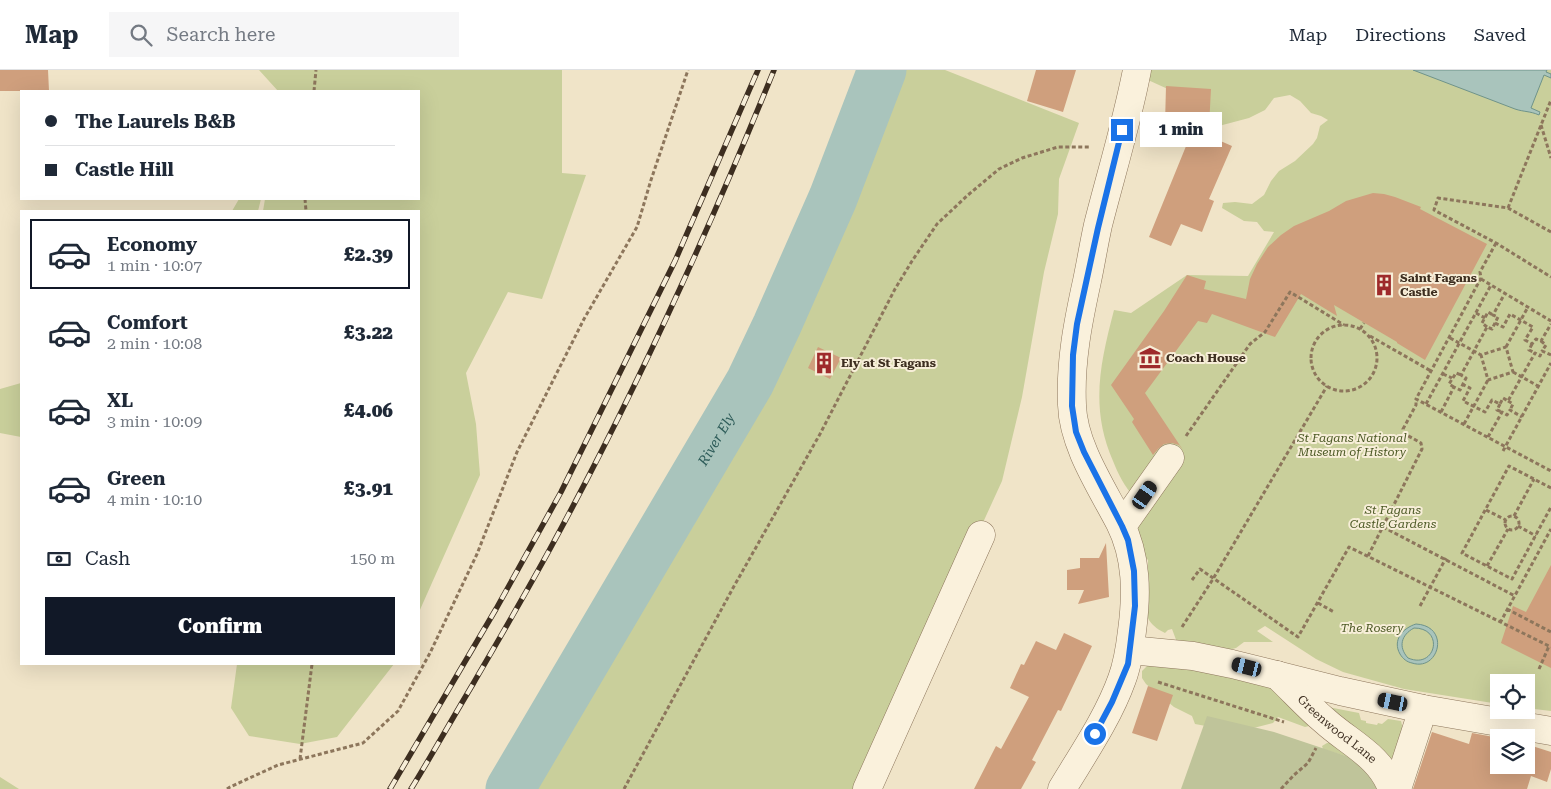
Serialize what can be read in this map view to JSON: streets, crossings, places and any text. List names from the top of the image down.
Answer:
{
  "streets": {
    "street": ["Greenwood Lane"]
  },
  "water": ["River Ely"],
  "parks": ["St Fagans National Museum of History", "St Fagans Castle Gardens", "The Rosery"],
  "places": {
    "building": ["Saint Fagans Castle", "Ely at St Fagans"],
    "museum": ["Coach House"]
  },
  "page": {
    "header": "Map",
    "search": "Search here",
    "nav": ["Map", "Directions", "Saved"],
    "banner": ["The Laurels B&B", "Castle Hill"],
    "bubble": "1 min",
    "list": [
      {
        "name": "Economy",
        "note": "1 min · 10:07",
        "value": "£2.39"
      },
      {
        "name": "Comfort",
        "note": "2 min · 10:08",
        "value": "£3.22"
      },
      {
        "name": "XL",
        "note": "3 min · 10:09",
        "value": "£4.06"
      },
      {
        "name": "Green",
        "note": "4 min · 10:10",
        "value": "£3.91"
      }
    ],
    "pay": ["Cash", "150 m"],
    "buttons": "Confirm"
  }
}
